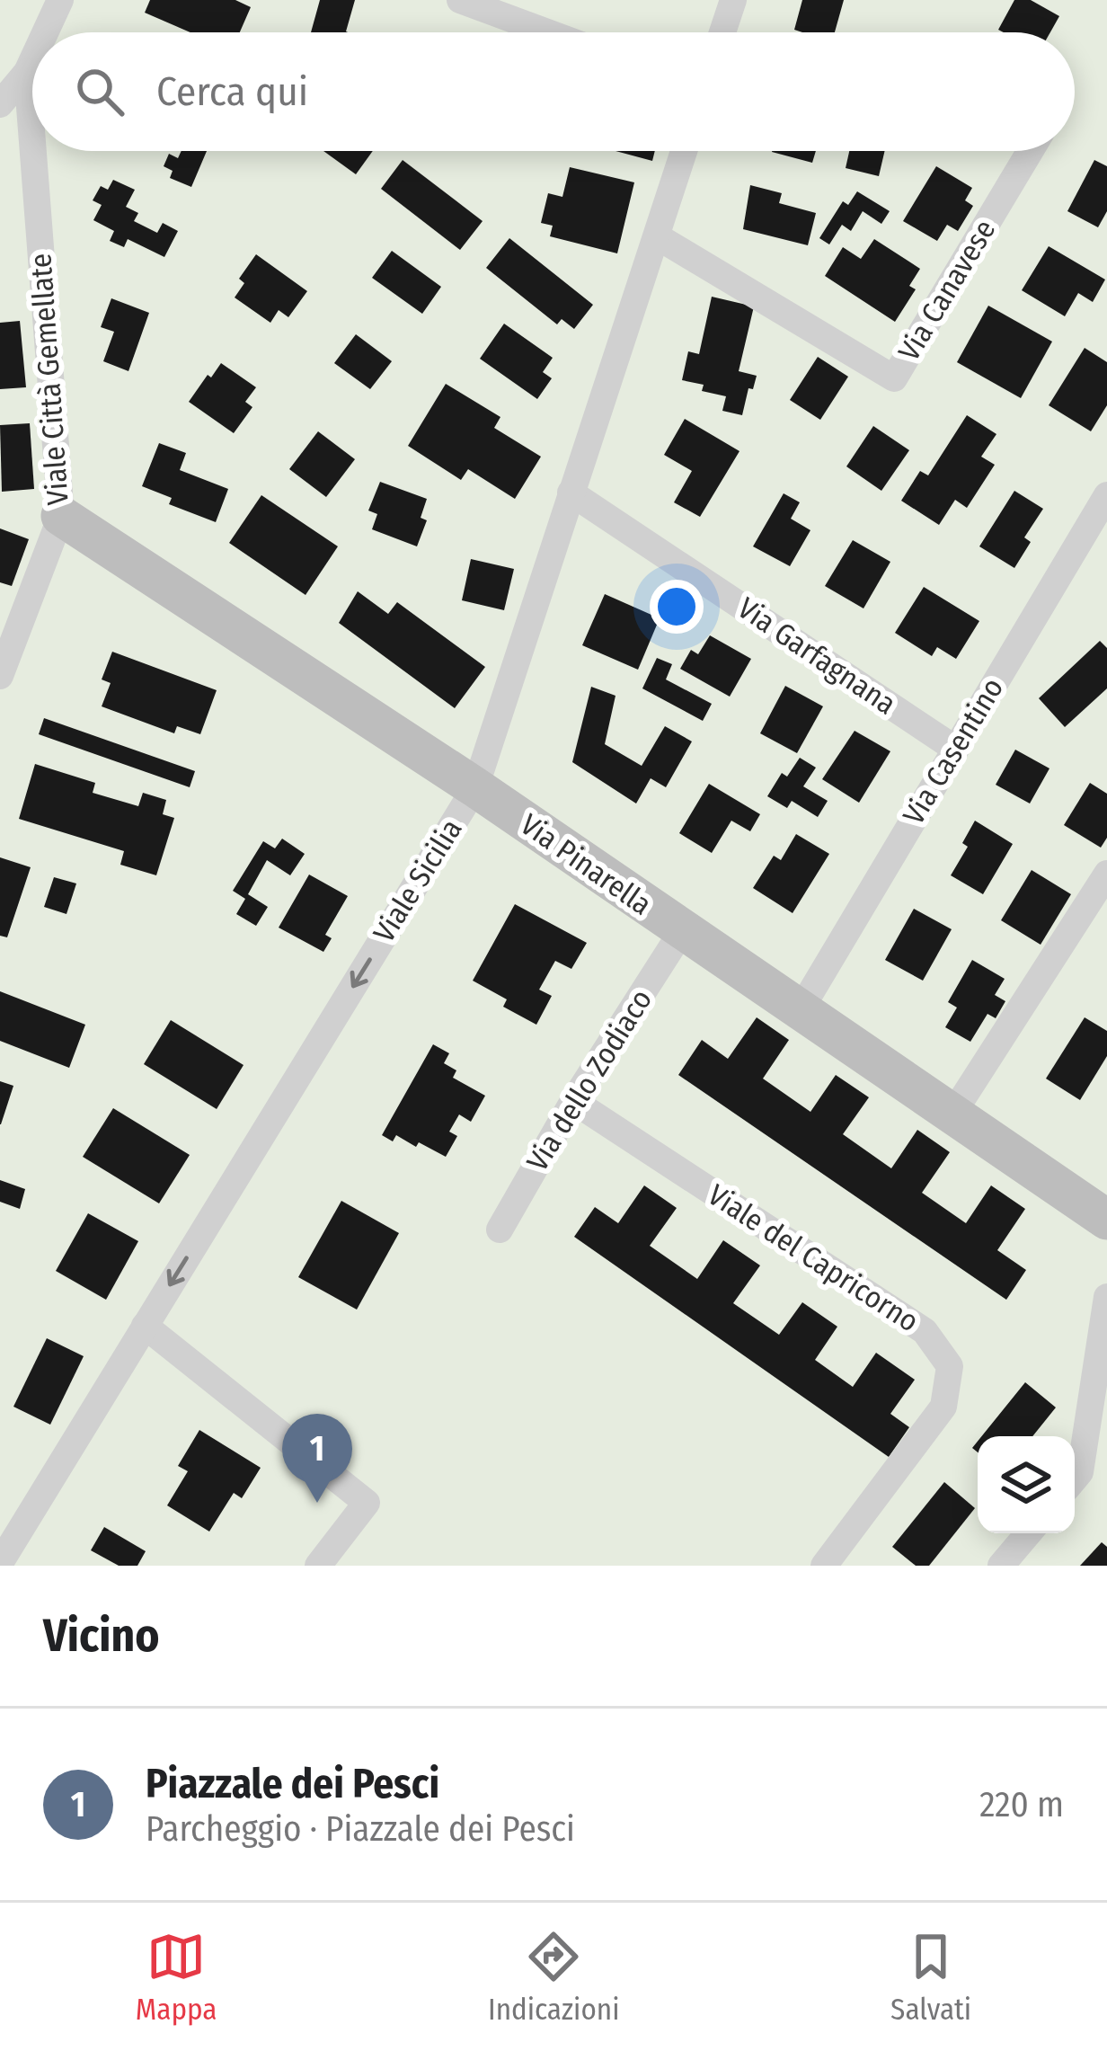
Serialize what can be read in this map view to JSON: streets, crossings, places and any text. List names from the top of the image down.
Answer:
{
  "streets": {
    "street": [
      "Via Canavese",
      "Viale Città Gemellate",
      "Via Garfagnana",
      "Via Casentino",
      "Via Pinarella",
      "Viale Sicilia",
      "Via dello Zodiaco",
      "Viale del Capricorno"
    ]
  },
  "crossings": [
    ["Via Canavese", "Viale Sicilia"],
    ["Viale Città Gemellate", "Via Pinarella"],
    ["Via Garfagnana", "Via Casentino"],
    ["Via Garfagnana", "Viale Sicilia"],
    ["Via Casentino", "Via Pinarella"],
    ["Via Pinarella", "Viale Sicilia"],
    ["Via Pinarella", "Via dello Zodiaco"],
    ["Via dello Zodiaco", "Viale del Capricorno"]
  ],
  "one_way": ["Viale Sicilia"],
  "page": {
    "search": "Cerca qui",
    "pins": "1",
    "heading": "Vicino",
    "list": [
      {
        "mark": "1",
        "name": "Piazzale dei Pesci",
        "note": "Parcheggio · Piazzale dei Pesci",
        "value": "220 m"
      }
    ],
    "nav": ["Mappa", "Indicazioni", "Salvati"]
  }
}
